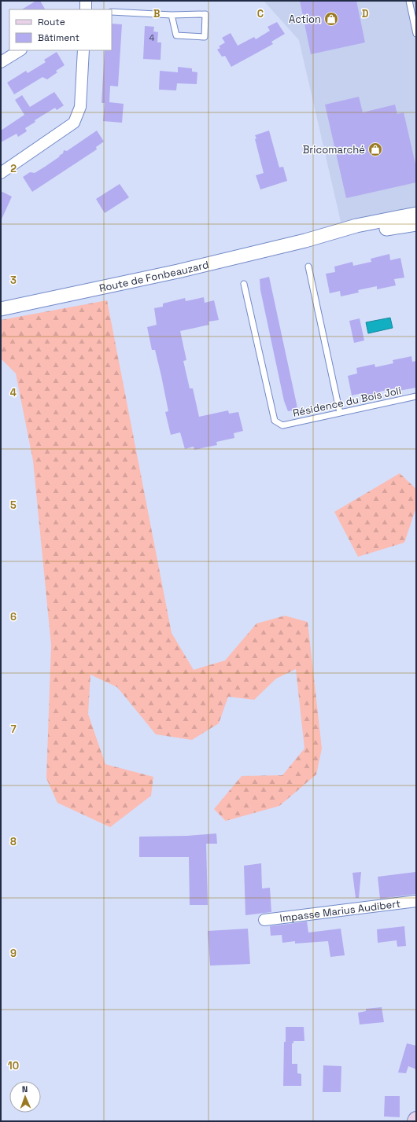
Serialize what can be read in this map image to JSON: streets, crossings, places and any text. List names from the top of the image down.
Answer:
{
  "streets": {
    "street": ["Route de Fonbeauzard", "Impasse Marius Audibert"],
    "lane": ["Résidence du Bois Joli"]
  },
  "places": {
    "shop": ["Action", "Bricomarché"]
  },
  "house_numbers": ["4"],
  "legend": ["Route", "Bâtiment"],
  "north": "top",
  "grid": {
    "columns": ["B", "C", "D"],
    "rows": [
      "2",
      "3",
      "4",
      "5",
      "6",
      "7",
      "8",
      "9",
      "10"
    ]
  }
}
